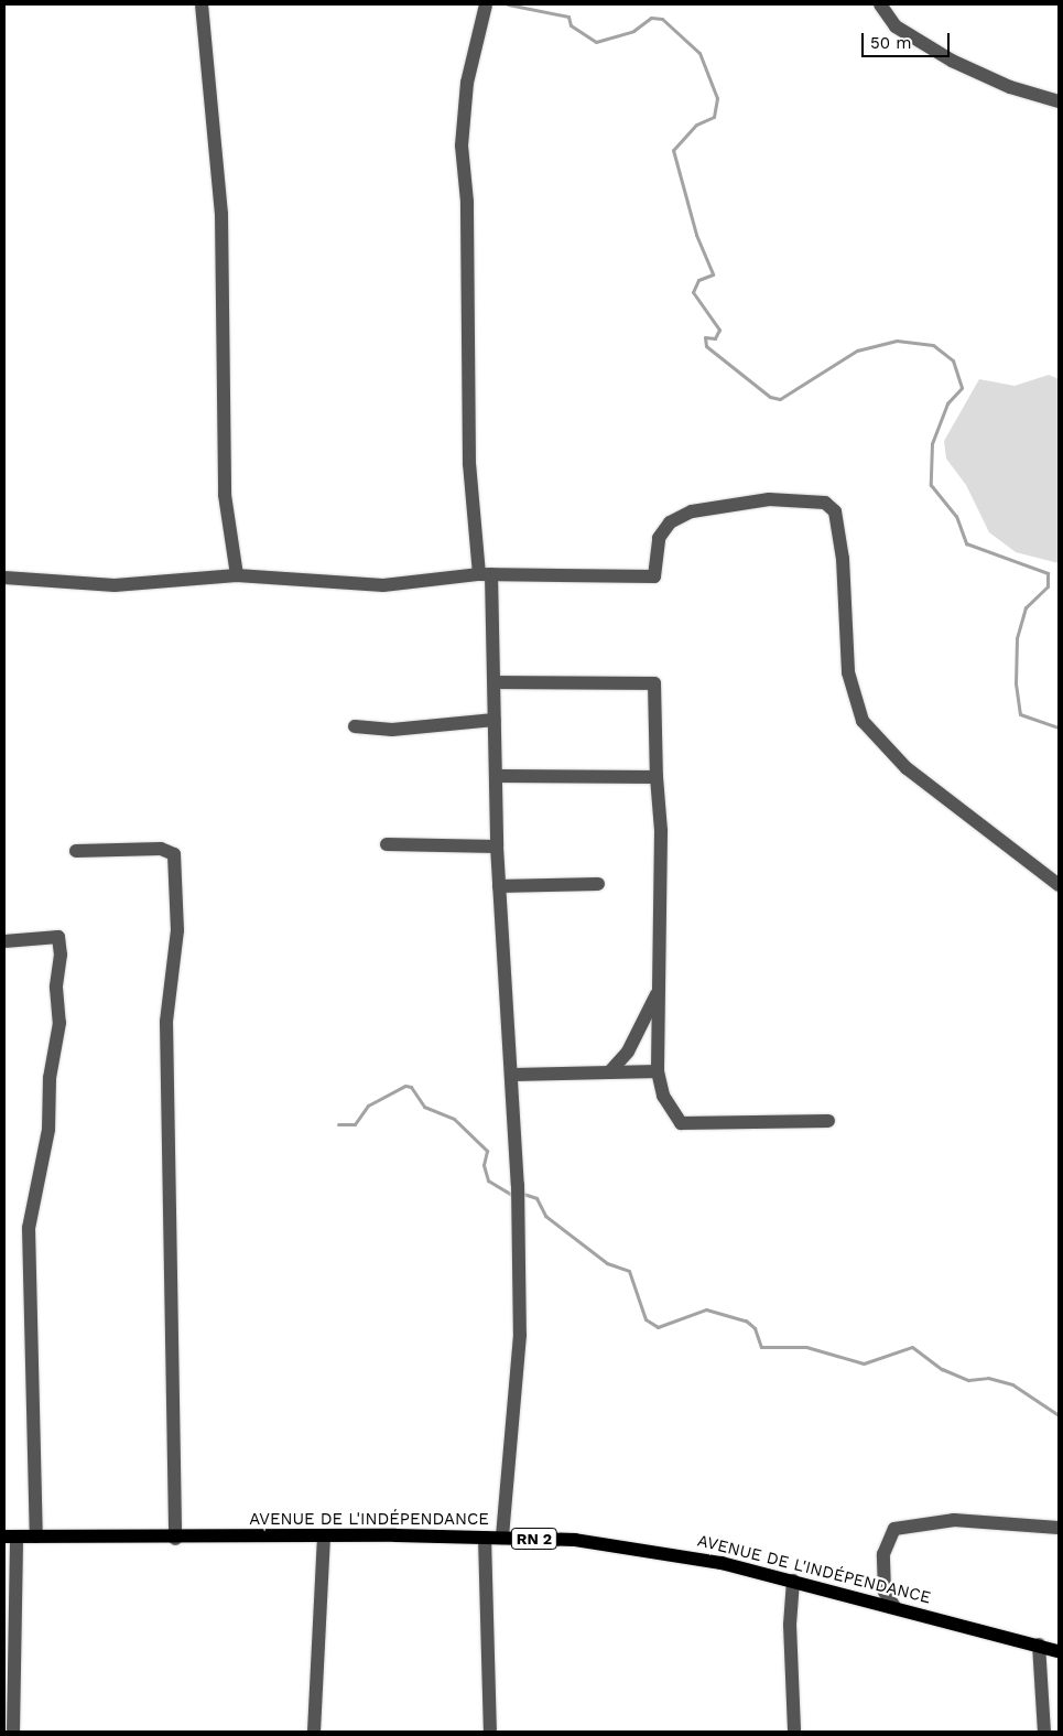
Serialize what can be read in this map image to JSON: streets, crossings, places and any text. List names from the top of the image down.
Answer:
{
  "streets": {
    "main road": ["AVENUE DE L'INDÉPENDANCE", "RN 2"]
  },
  "scale_bar": "50 m"
}
